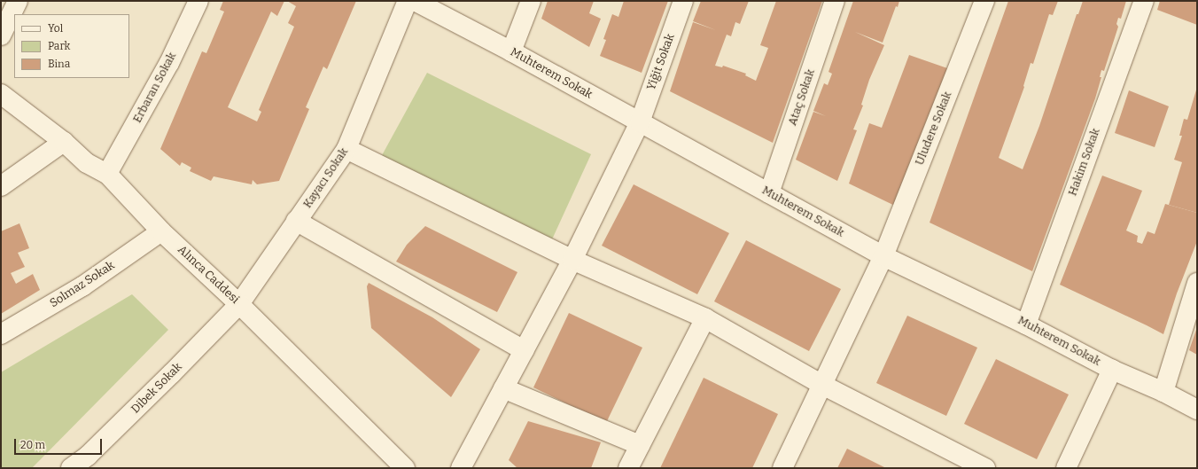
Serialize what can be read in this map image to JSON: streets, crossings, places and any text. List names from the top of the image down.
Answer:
{
  "streets": {
    "street": [
      "Yiğit Sokak",
      "Muhterem Sokak",
      "Erbaran Sokak",
      "Ataç Sokak",
      "Uludere Sokak",
      "Hakim Sokak",
      "Kayacı Sokak",
      "Alınca Caddesi",
      "Solmaz Sokak",
      "Dibek Sokak"
    ]
  },
  "crossings": [
    ["Yiğit Sokak", "Muhterem Sokak"],
    ["Muhterem Sokak", "Ataç Sokak"],
    ["Muhterem Sokak", "Uludere Sokak"],
    ["Muhterem Sokak", "Hakim Sokak"],
    ["Erbaran Sokak", "Alınca Caddesi"],
    ["Kayacı Sokak", "Alınca Caddesi"],
    ["Kayacı Sokak", "Dibek Sokak"],
    ["Alınca Caddesi", "Solmaz Sokak"],
    ["Alınca Caddesi", "Dibek Sokak"]
  ],
  "legend": ["Yol", "Park", "Bina"],
  "scale_bar": "20 m"
}
